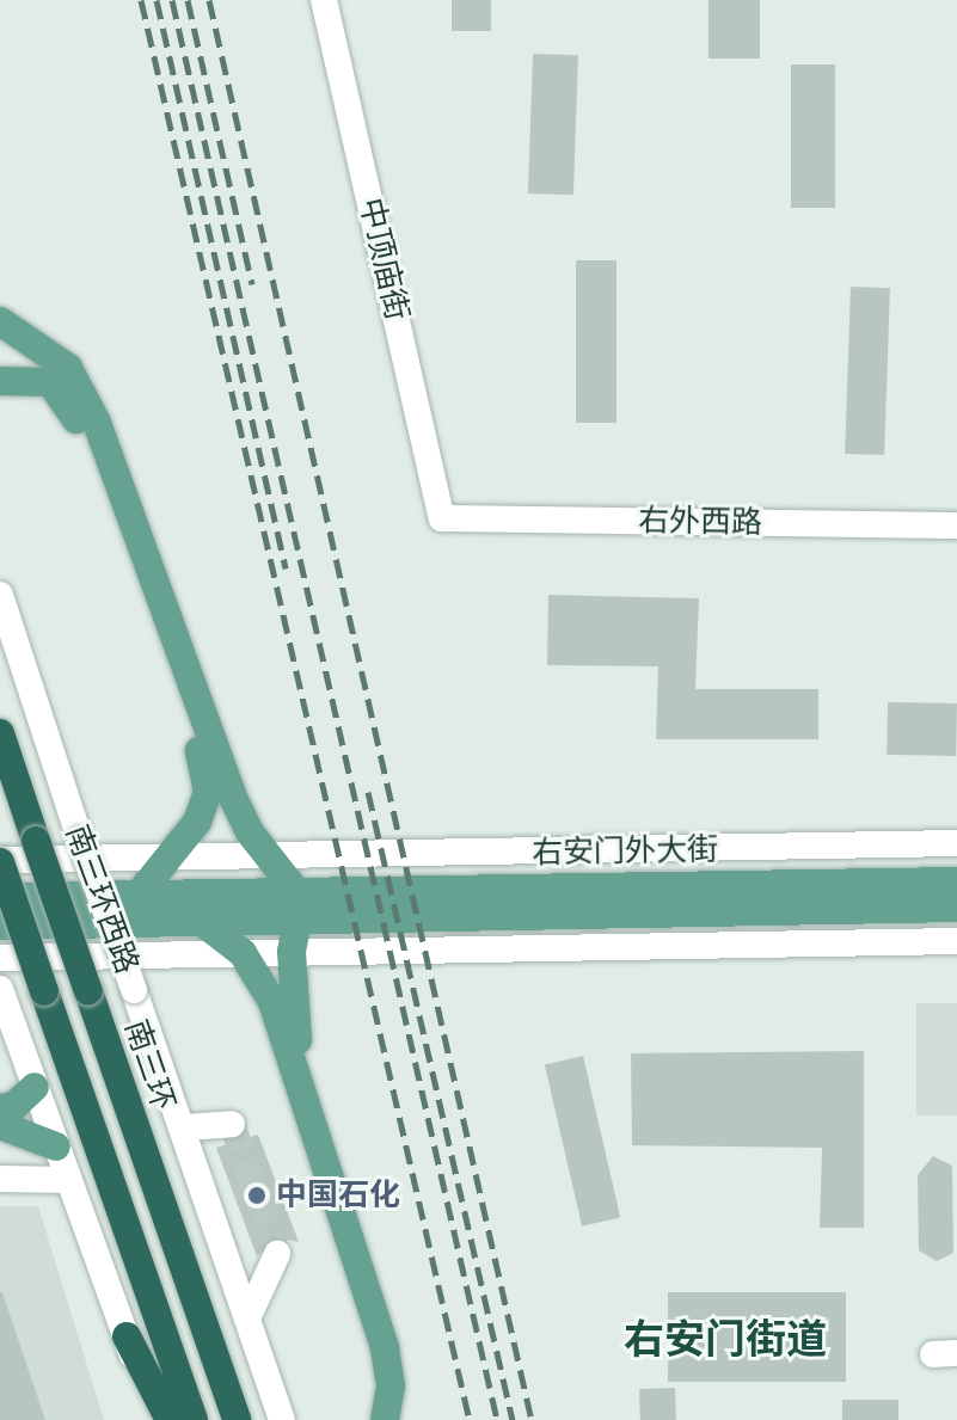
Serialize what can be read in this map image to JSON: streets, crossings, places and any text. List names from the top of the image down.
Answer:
{
  "streets": {
    "highway": ["南三环"],
    "main road": ["右安门外大街"],
    "street": ["中顶庙街", "右外西路", "南三环西路"]
  },
  "crossings": [
    ["中顶庙街", "右外西路"]
  ],
  "districts": ["右安门街道"],
  "places": ["中国石化"]
}
